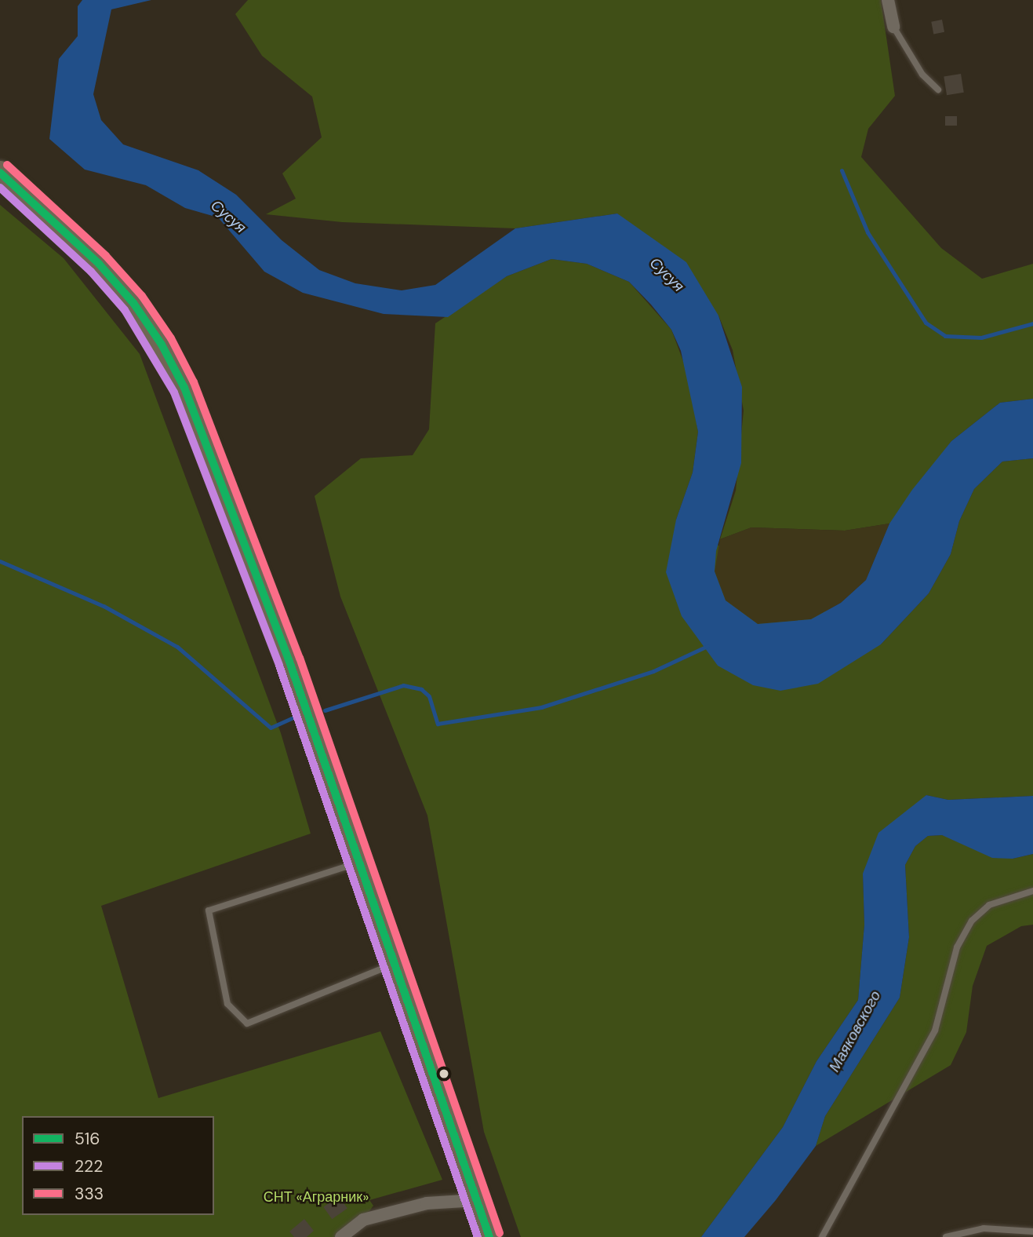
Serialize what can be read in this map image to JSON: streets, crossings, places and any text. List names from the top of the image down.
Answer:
{
  "water": ["Сусуя", "Маяковского"],
  "parks": ["СНТ «Аграрник»"],
  "lines": ["transit line 333", "transit line 516", "transit line 222"],
  "legend": ["516", "222", "333"]
}
